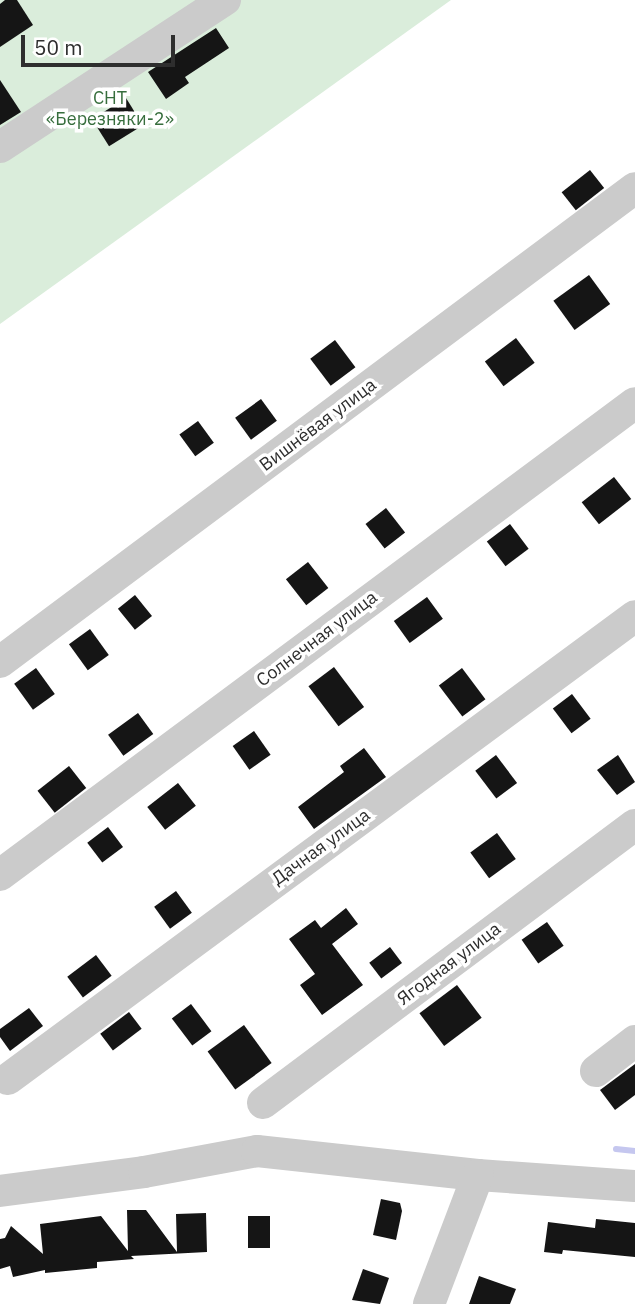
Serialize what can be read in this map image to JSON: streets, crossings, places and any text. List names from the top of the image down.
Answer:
{
  "streets": {
    "street": [
      "Вишнёвая улица",
      "Солнечная улица",
      "Дачная улица",
      "Ягодная улица"
    ]
  },
  "parks": ["СНТ «Березняки-2»"],
  "scale_bar": "50 m"
}
